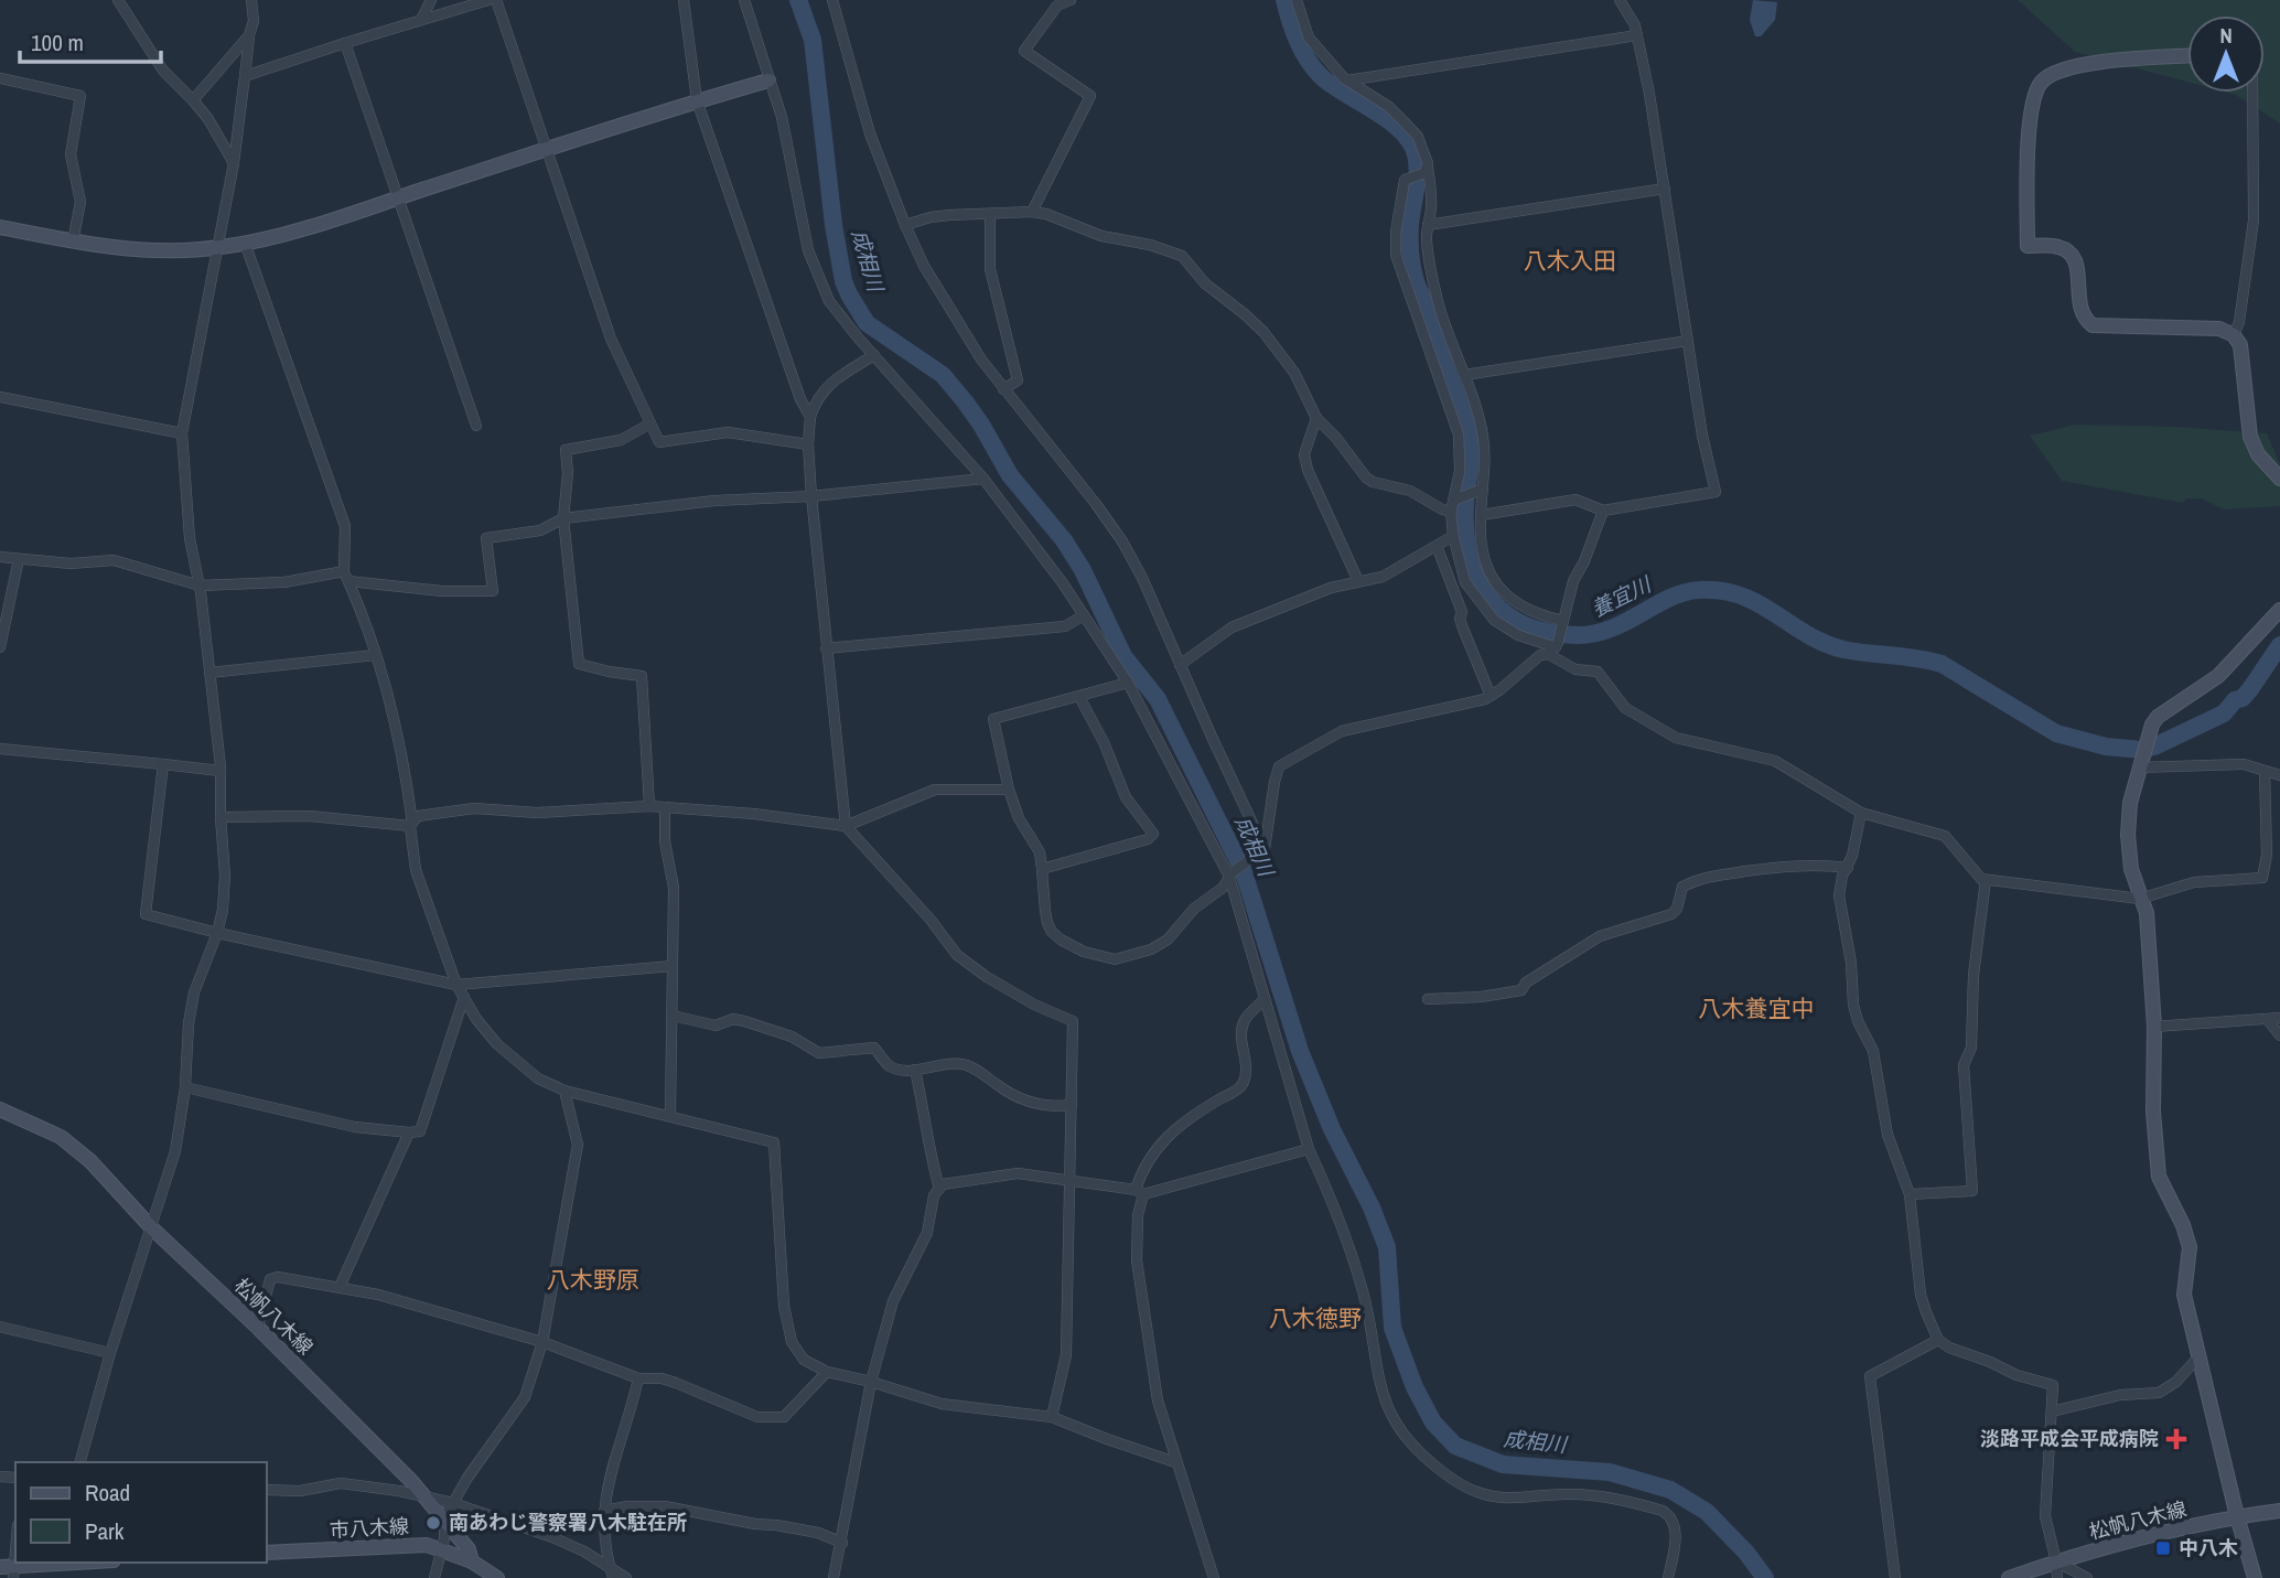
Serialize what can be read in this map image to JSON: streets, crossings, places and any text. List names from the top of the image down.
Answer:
{
  "streets": {
    "street": ["松帆八木線", "市八木線"]
  },
  "crossings": [
    ["松帆八木線", "市八木線"]
  ],
  "districts": [
    "八木入田",
    "八木養宜中",
    "八木野原",
    "八木徳野"
  ],
  "water": ["成相川", "養宜川"],
  "places": {
    "health": ["淡路平成会平成病院"],
    "other": ["南あわじ警察署八木駐在所"],
    "transit": ["中八木"]
  },
  "legend": ["Road", "Park"],
  "scale_bar": "100 m",
  "north": "top"
}
